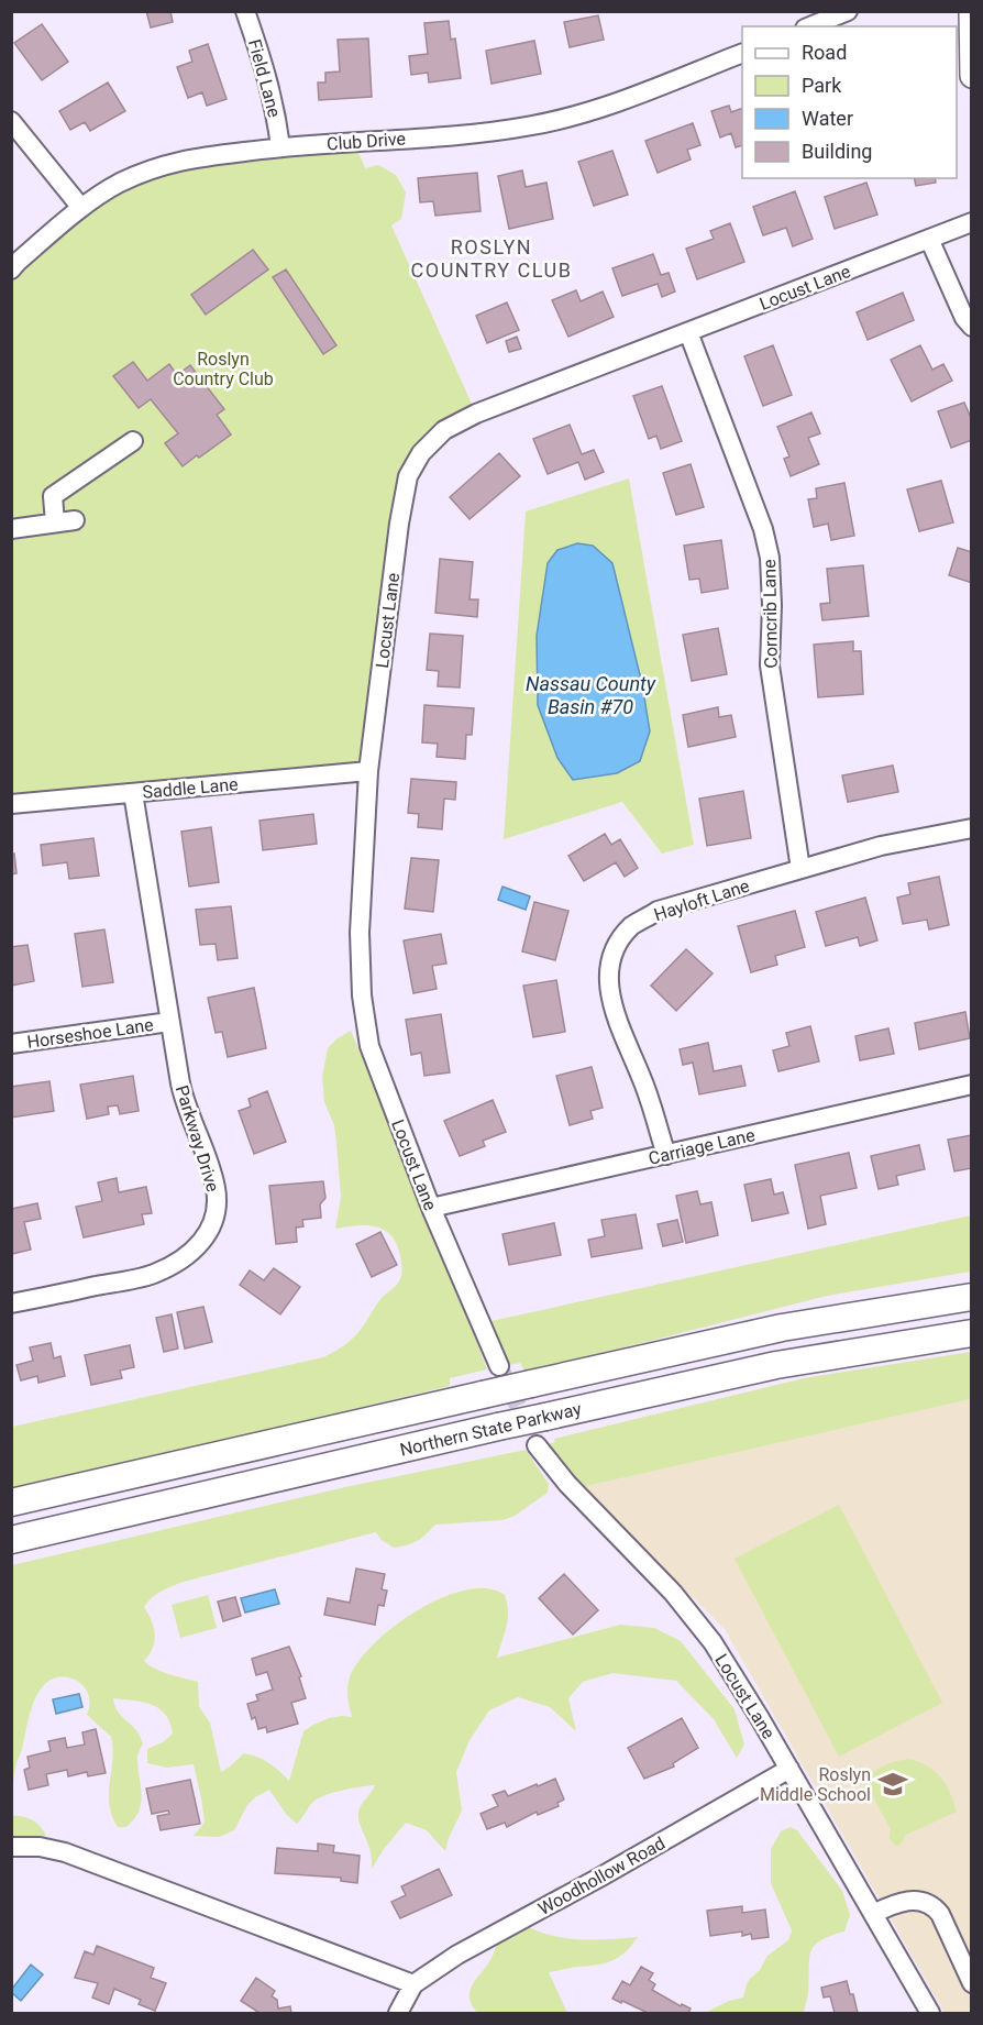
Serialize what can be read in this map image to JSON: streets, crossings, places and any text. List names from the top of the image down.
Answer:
{
  "streets": {
    "highway": ["Northern State Parkway"],
    "street": [
      "Field Lane",
      "Club Drive",
      "Locust Lane",
      "Corncrib Lane",
      "Saddle Lane",
      "Hayloft Lane",
      "Horseshoe Lane",
      "Parkway Drive",
      "Carriage Lane",
      "Woodhollow Road"
    ]
  },
  "crossings": [
    ["Field Lane", "Club Drive"],
    ["Locust Lane", "Corncrib Lane"],
    ["Locust Lane", "Saddle Lane"],
    ["Locust Lane", "Carriage Lane"],
    ["Locust Lane", "Woodhollow Road"],
    ["Corncrib Lane", "Hayloft Lane"],
    ["Saddle Lane", "Parkway Drive"],
    ["Hayloft Lane", "Carriage Lane"],
    ["Horseshoe Lane", "Parkway Drive"]
  ],
  "districts": ["ROSLYN COUNTRY CLUB"],
  "water": ["Nassau County Basin #70"],
  "parks": ["Roslyn Country Club"],
  "places": {
    "school or university": ["Roslyn Middle School"]
  },
  "legend": [
    "Road",
    "Park",
    "Water",
    "Building"
  ]
}
